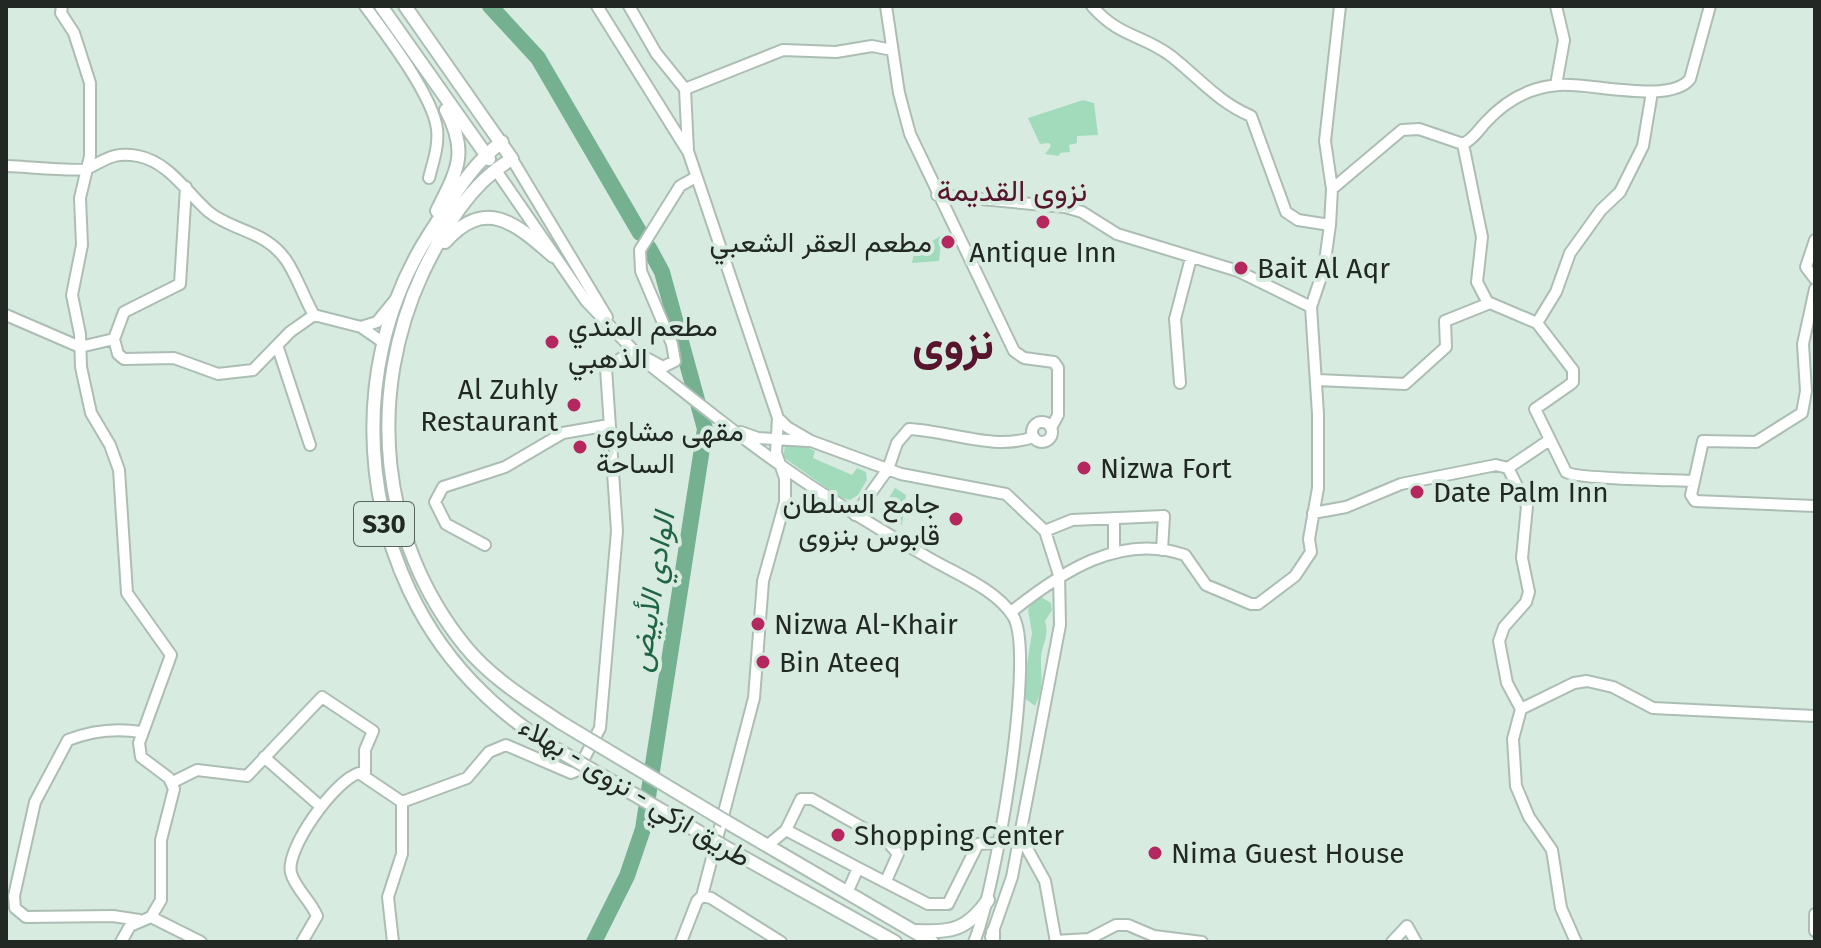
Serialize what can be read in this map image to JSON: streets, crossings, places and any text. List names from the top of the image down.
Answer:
{
  "streets": {
    "main road": ["S30", "طريق ازكي - نزوى - بهلاء"]
  },
  "districts": ["نزوى القديمة", "نزوى"],
  "water": ["الوادي الأبيض"],
  "places": [
    "Antique Inn",
    "مطعم العقر الشعبي",
    "Bait Al Aqr",
    "مطعم المندي الذهبي",
    "Al Zuhly Restaurant",
    "مقهى مشاوي الساحة",
    "Nizwa Fort",
    "Date Palm Inn",
    "جامع السلطان قابوس بنزوى",
    "Nizwa Al-Khair",
    "Bin Ateeq",
    "Shopping Center",
    "Nima Guest House"
  ]
}
